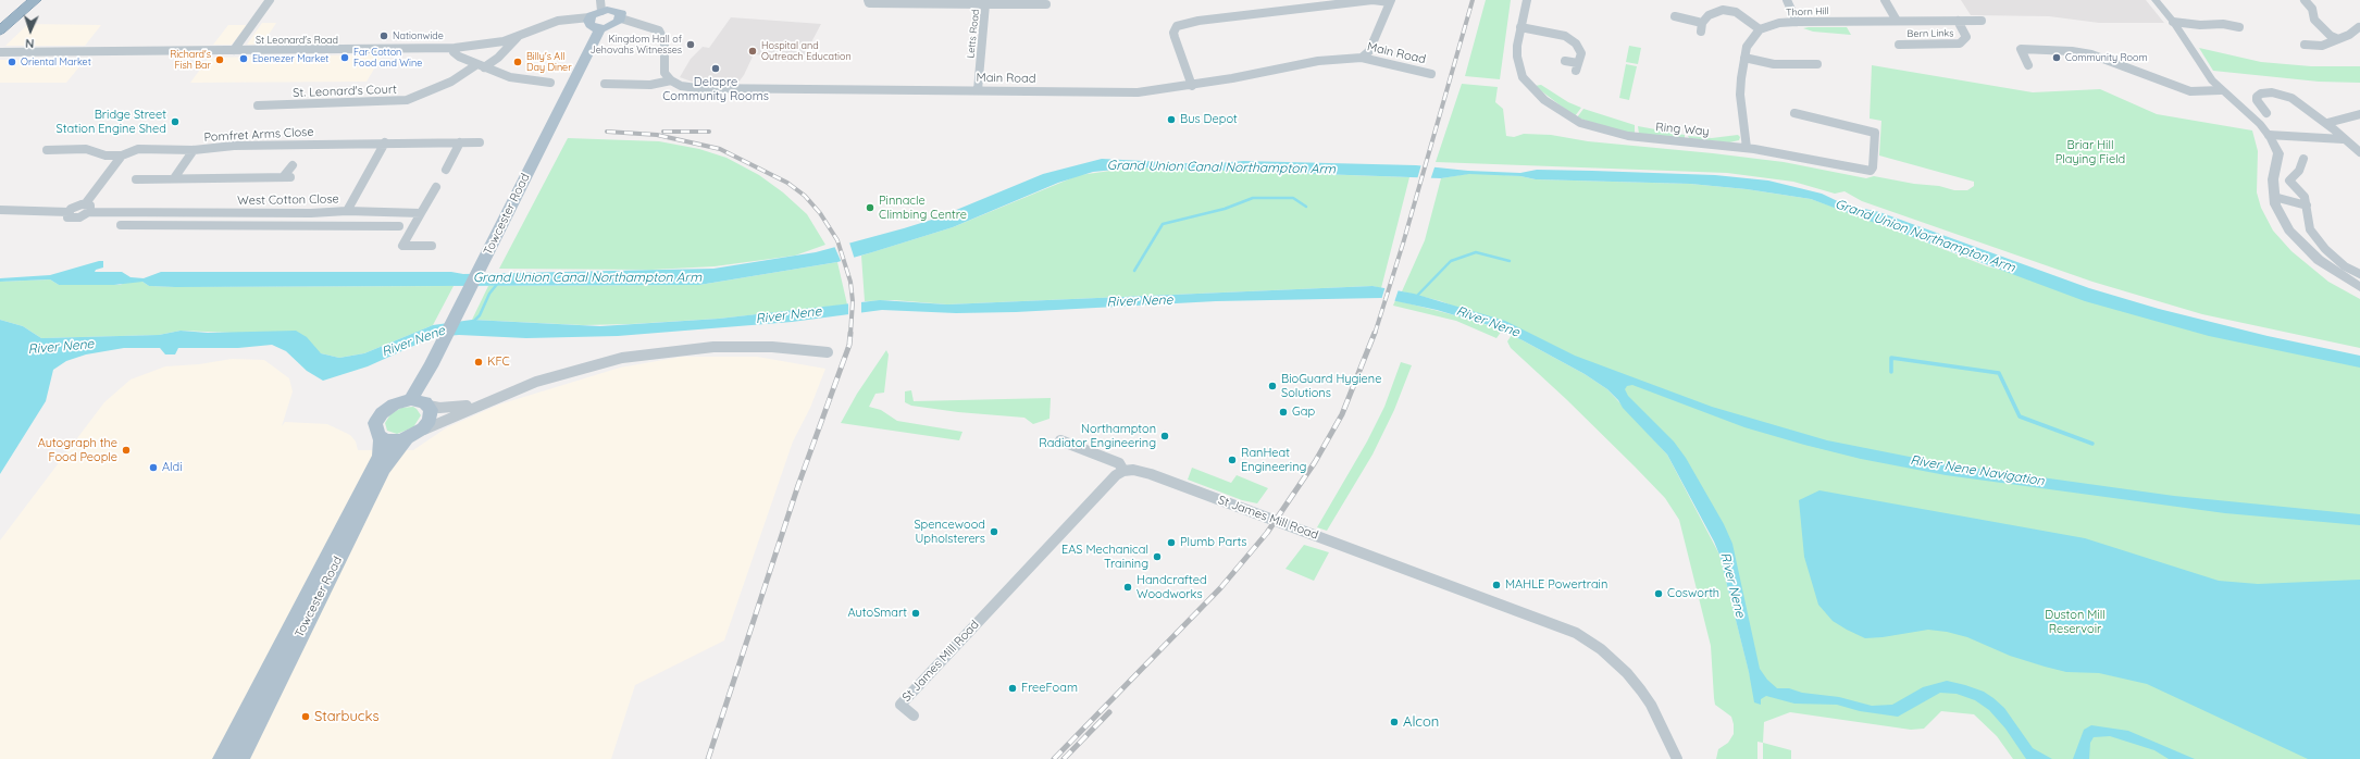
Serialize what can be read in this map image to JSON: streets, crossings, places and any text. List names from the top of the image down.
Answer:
{
  "streets": {
    "main road": ["Towcester Road"],
    "street": [
      "Thorn Hill",
      "Letts Road",
      "Bern Links",
      "St Leonard's Road",
      "Main Road",
      "St. Leonard's Court",
      "Ring Way",
      "Pomfret Arms Close",
      "West Cotton Close",
      "St James Mill Road"
    ]
  },
  "crossings": [
    ["Thorn Hill", "Bern Links"],
    ["Letts Road", "Main Road"],
    ["St Leonard's Road", "St. Leonard's Court"]
  ],
  "water": [
    "Grand Union Canal Northampton Arm",
    "Grand Union Northampton Arm",
    "River Nene",
    "River Nene Navigation"
  ],
  "parks": ["Briar Hill Playing Field", "Duston Mill Reservoir"],
  "places": [
    "Nationwide",
    "Kingdom Hall of Jehovahs Witnesses",
    "Hospital and Outreach Education",
    "Far Cotton Food and Wine",
    "Community Room",
    "Ebenezer Market",
    "Richard's Fish Bar",
    "Oriental Market",
    "Billy's All Day Diner",
    "Delapre Community Rooms",
    "Bus Depot",
    "Bridge Street Station Engine Shed",
    "Pinnacle Climbing Centre",
    "KFC",
    "BioGuard Hygiene Solutions",
    "Gap",
    "Northampton Radiator Engineering",
    "Autograph the Food People",
    "RanHeat Engineering",
    "Aldi",
    "Spencewood Upholsterers",
    "Plumb Parts",
    "EAS Mechanical Training",
    "MAHLE Powertrain",
    "Handcrafted Woodworks",
    "Cosworth",
    "AutoSmart",
    "FreeFoam",
    "Starbucks",
    "Alcon"
  ],
  "north": "bottom"
}
